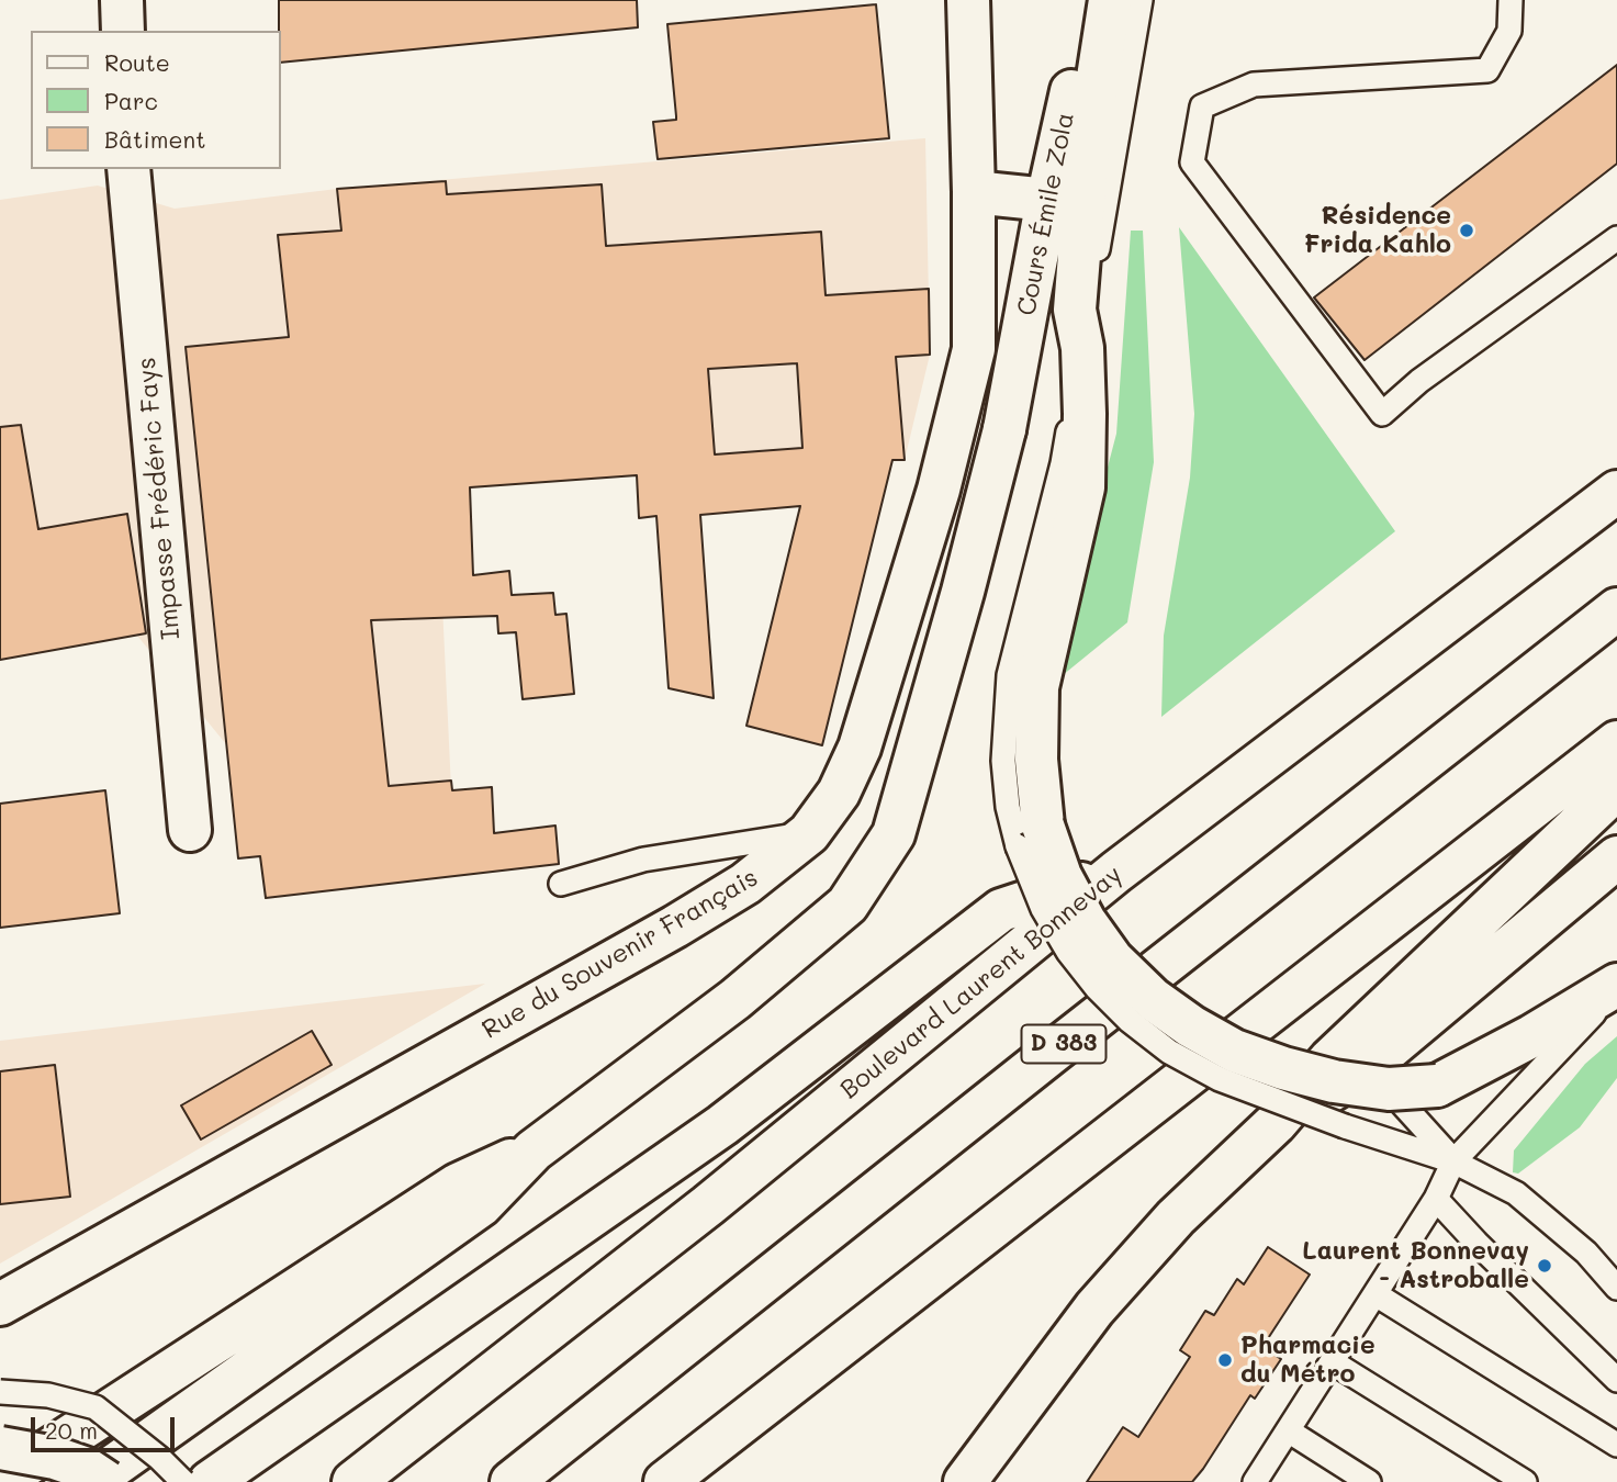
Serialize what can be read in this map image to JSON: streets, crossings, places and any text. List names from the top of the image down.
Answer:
{
  "streets": {
    "main road": [
      "Cours Émile Zola",
      "Impasse Frédéric Fays",
      "Rue du Souvenir Français",
      "Boulevard Laurent Bonnevay",
      "D 383"
    ]
  },
  "places": ["Résidence Frida Kahlo", "Laurent Bonnevay - Astroballe", "Pharmacie du Métro"],
  "legend": ["Route", "Parc", "Bâtiment"],
  "scale_bar": "20 m"
}
